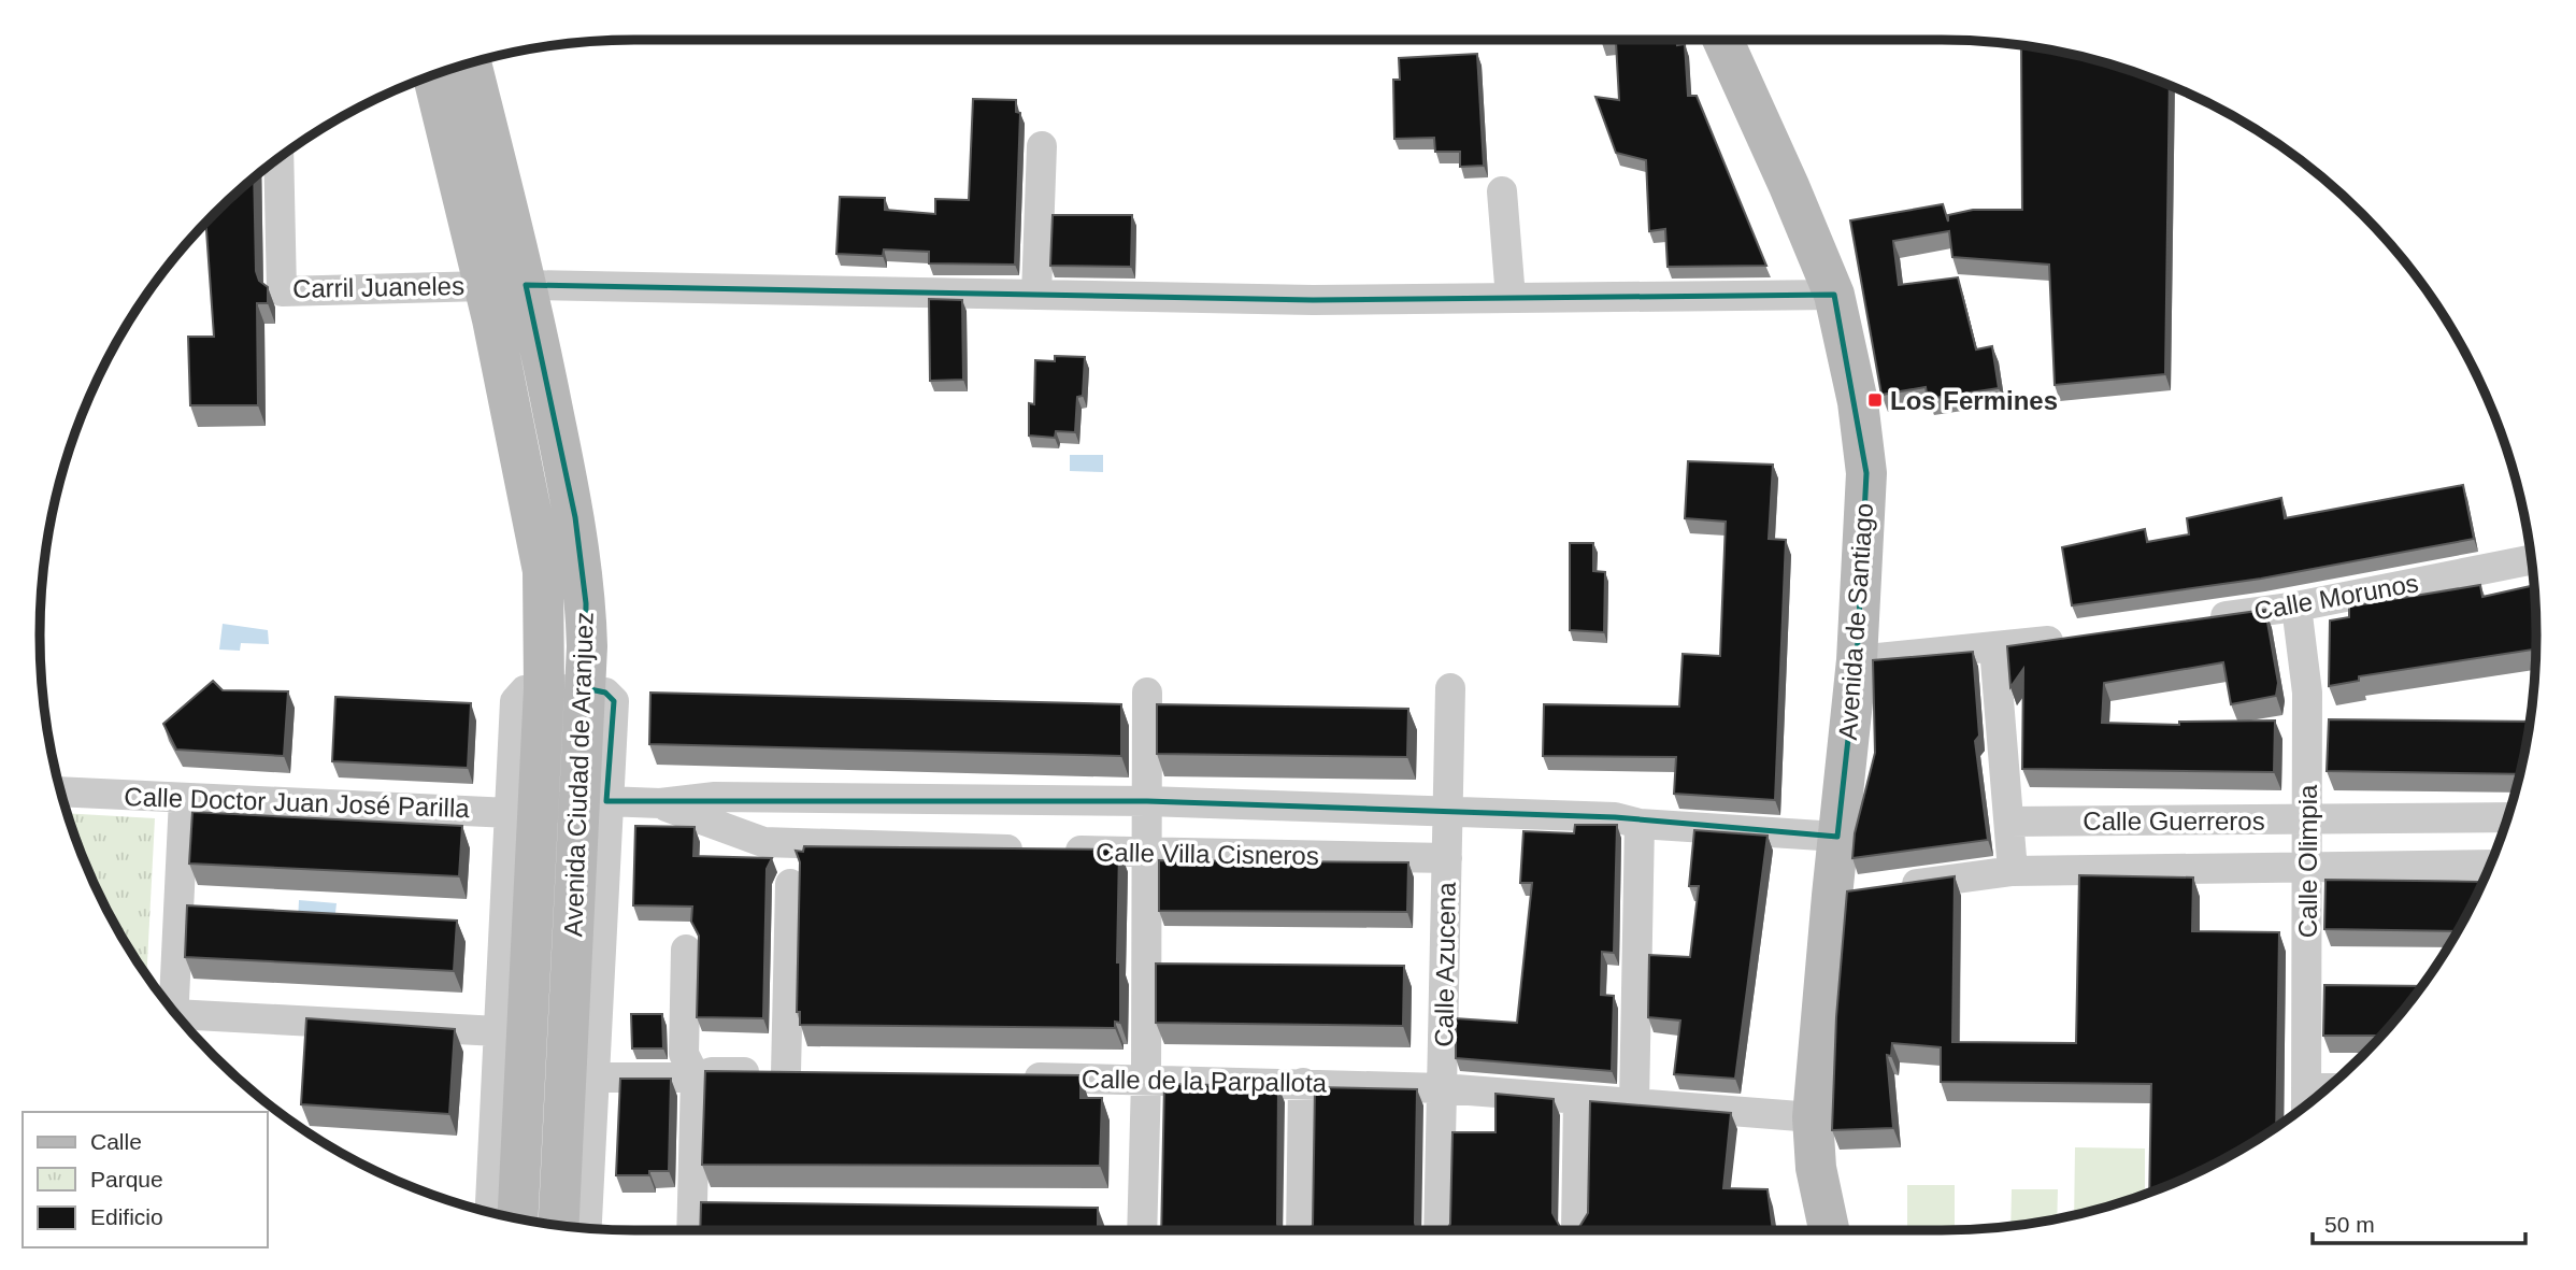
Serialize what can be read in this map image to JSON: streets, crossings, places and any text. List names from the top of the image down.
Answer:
{
  "streets": {
    "main road": ["Avenida de Santiago", "Avenida Ciudad de Aranjuez"],
    "street": [
      "Carril Juaneles",
      "Calle Morunos",
      "Calle Doctor Juan José Parilla",
      "Calle Guerreros",
      "Calle Villa Cisneros",
      "Calle Olimpia",
      "Calle Azucena",
      "Calle de la Parpallota"
    ]
  },
  "crossings": [
    ["Carril Juaneles", "Avenida Ciudad de Aranjuez"],
    ["Calle Morunos", "Calle Olimpia"],
    ["Avenida de Santiago", "Calle Guerreros"],
    ["Avenida de Santiago", "Calle Villa Cisneros"],
    ["Avenida de Santiago", "Calle de la Parpallota"],
    ["Avenida Ciudad de Aranjuez", "Calle Doctor Juan José Parilla"],
    ["Avenida Ciudad de Aranjuez", "Calle Villa Cisneros"],
    ["Calle Doctor Juan José Parilla", "Calle Villa Cisneros"],
    ["Calle Guerreros", "Calle Olimpia"],
    ["Calle Villa Cisneros", "Calle Azucena"],
    ["Calle Azucena", "Calle de la Parpallota"]
  ],
  "places": {
    "transit": ["Los Fermines"]
  },
  "legend": ["Calle", "Parque", "Edificio"],
  "scale_bar": "50 m"
}
